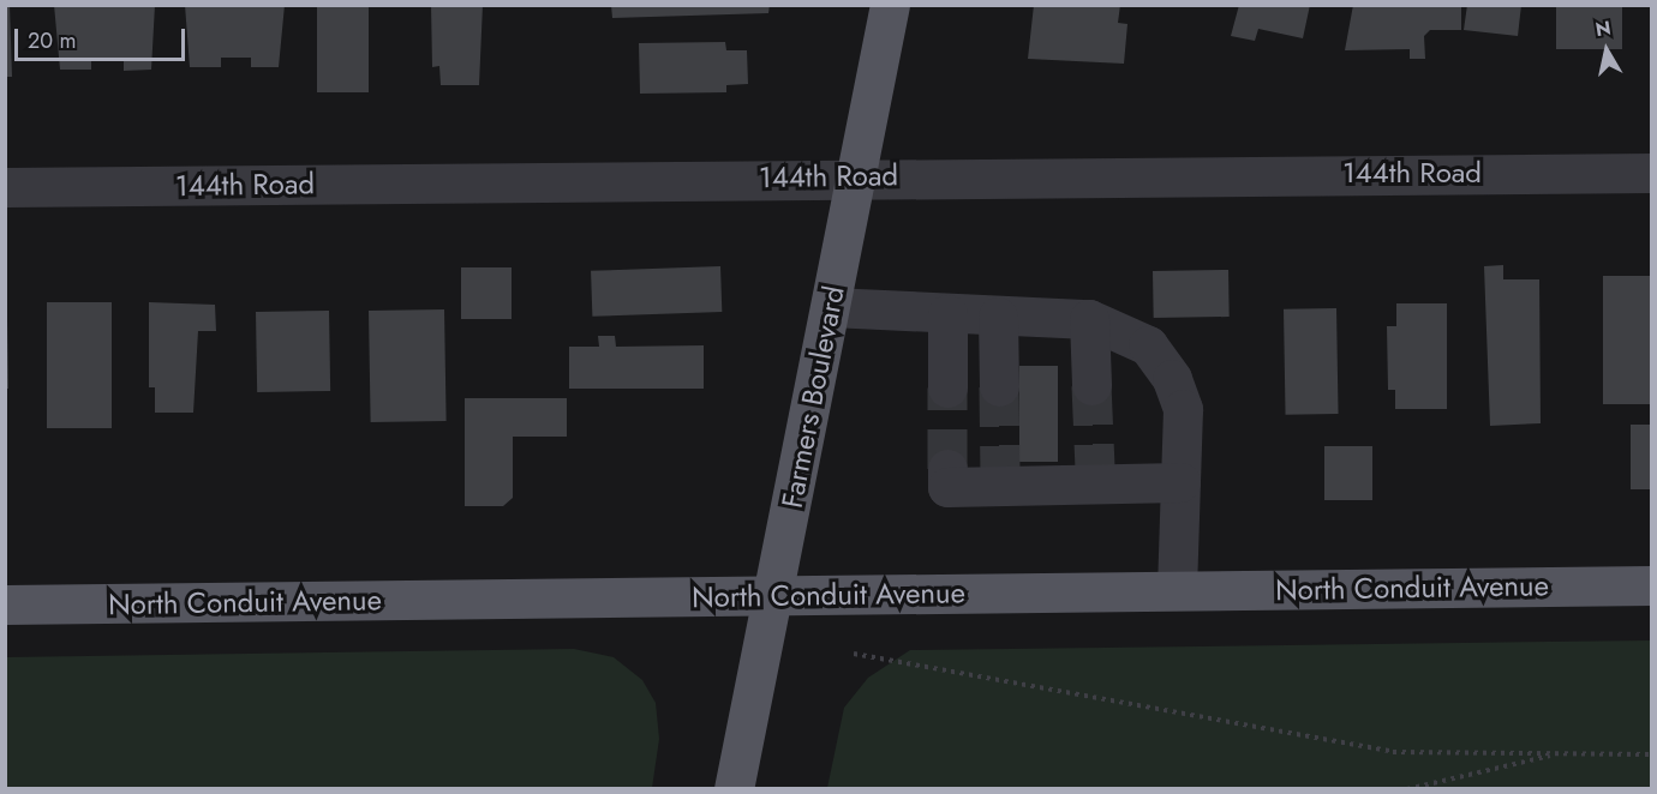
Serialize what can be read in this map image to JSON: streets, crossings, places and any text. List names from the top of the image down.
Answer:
{
  "streets": {
    "main road": ["Farmers Boulevard", "North Conduit Avenue"],
    "street": ["144th Road"]
  },
  "crossings": [
    ["144th Road", "Farmers Boulevard"],
    ["Farmers Boulevard", "North Conduit Avenue"]
  ],
  "scale_bar": "20 m",
  "north": "top"
}
